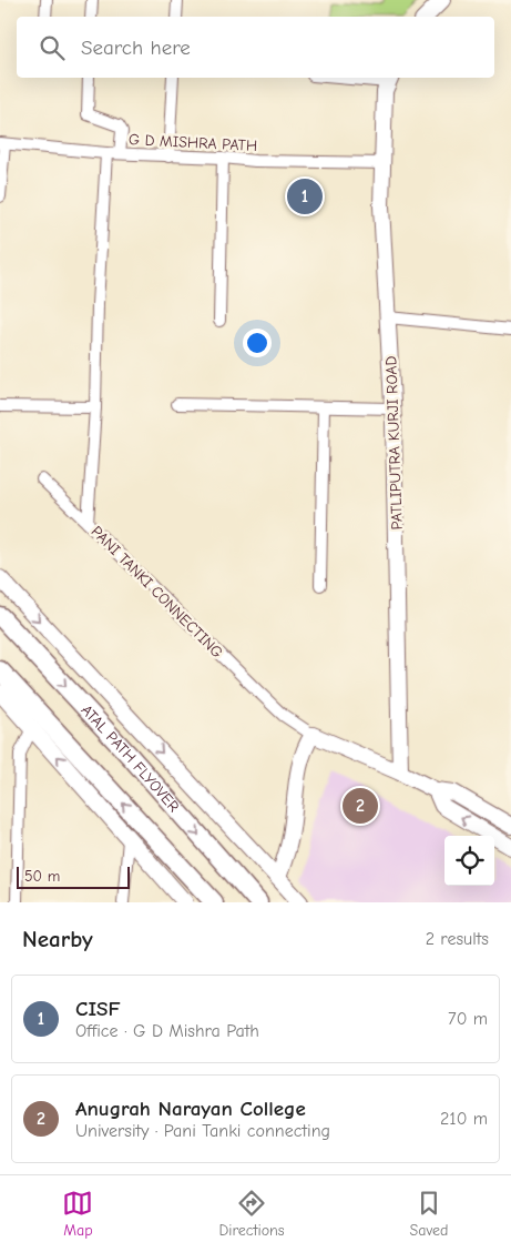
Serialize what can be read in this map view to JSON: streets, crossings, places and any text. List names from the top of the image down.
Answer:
{
  "streets": {
    "main road": ["ATAL PATH FLYOVER"],
    "street": ["G D MISHRA PATH", "PATLIPUTRA KURJI ROAD", "PANI TANKI CONNECTING"]
  },
  "crossings": [
    ["G D MISHRA PATH", "PATLIPUTRA KURJI ROAD"],
    ["G D MISHRA PATH", "PANI TANKI CONNECTING"],
    ["PATLIPUTRA KURJI ROAD", "PANI TANKI CONNECTING"]
  ],
  "scale_bar": "50 m",
  "page": {
    "search": "Search here",
    "pins": ["1", "2"],
    "scale": "50 m",
    "heading": ["Nearby", "2 results"],
    "list": [
      {
        "mark": "1",
        "name": "CISF",
        "note": "Office · G D Mishra Path",
        "value": "70 m"
      },
      {
        "mark": "2",
        "name": "Anugrah Narayan College",
        "note": "University · Pani Tanki connecting",
        "value": "210 m"
      }
    ],
    "nav": ["Map", "Directions", "Saved"]
  }
}
